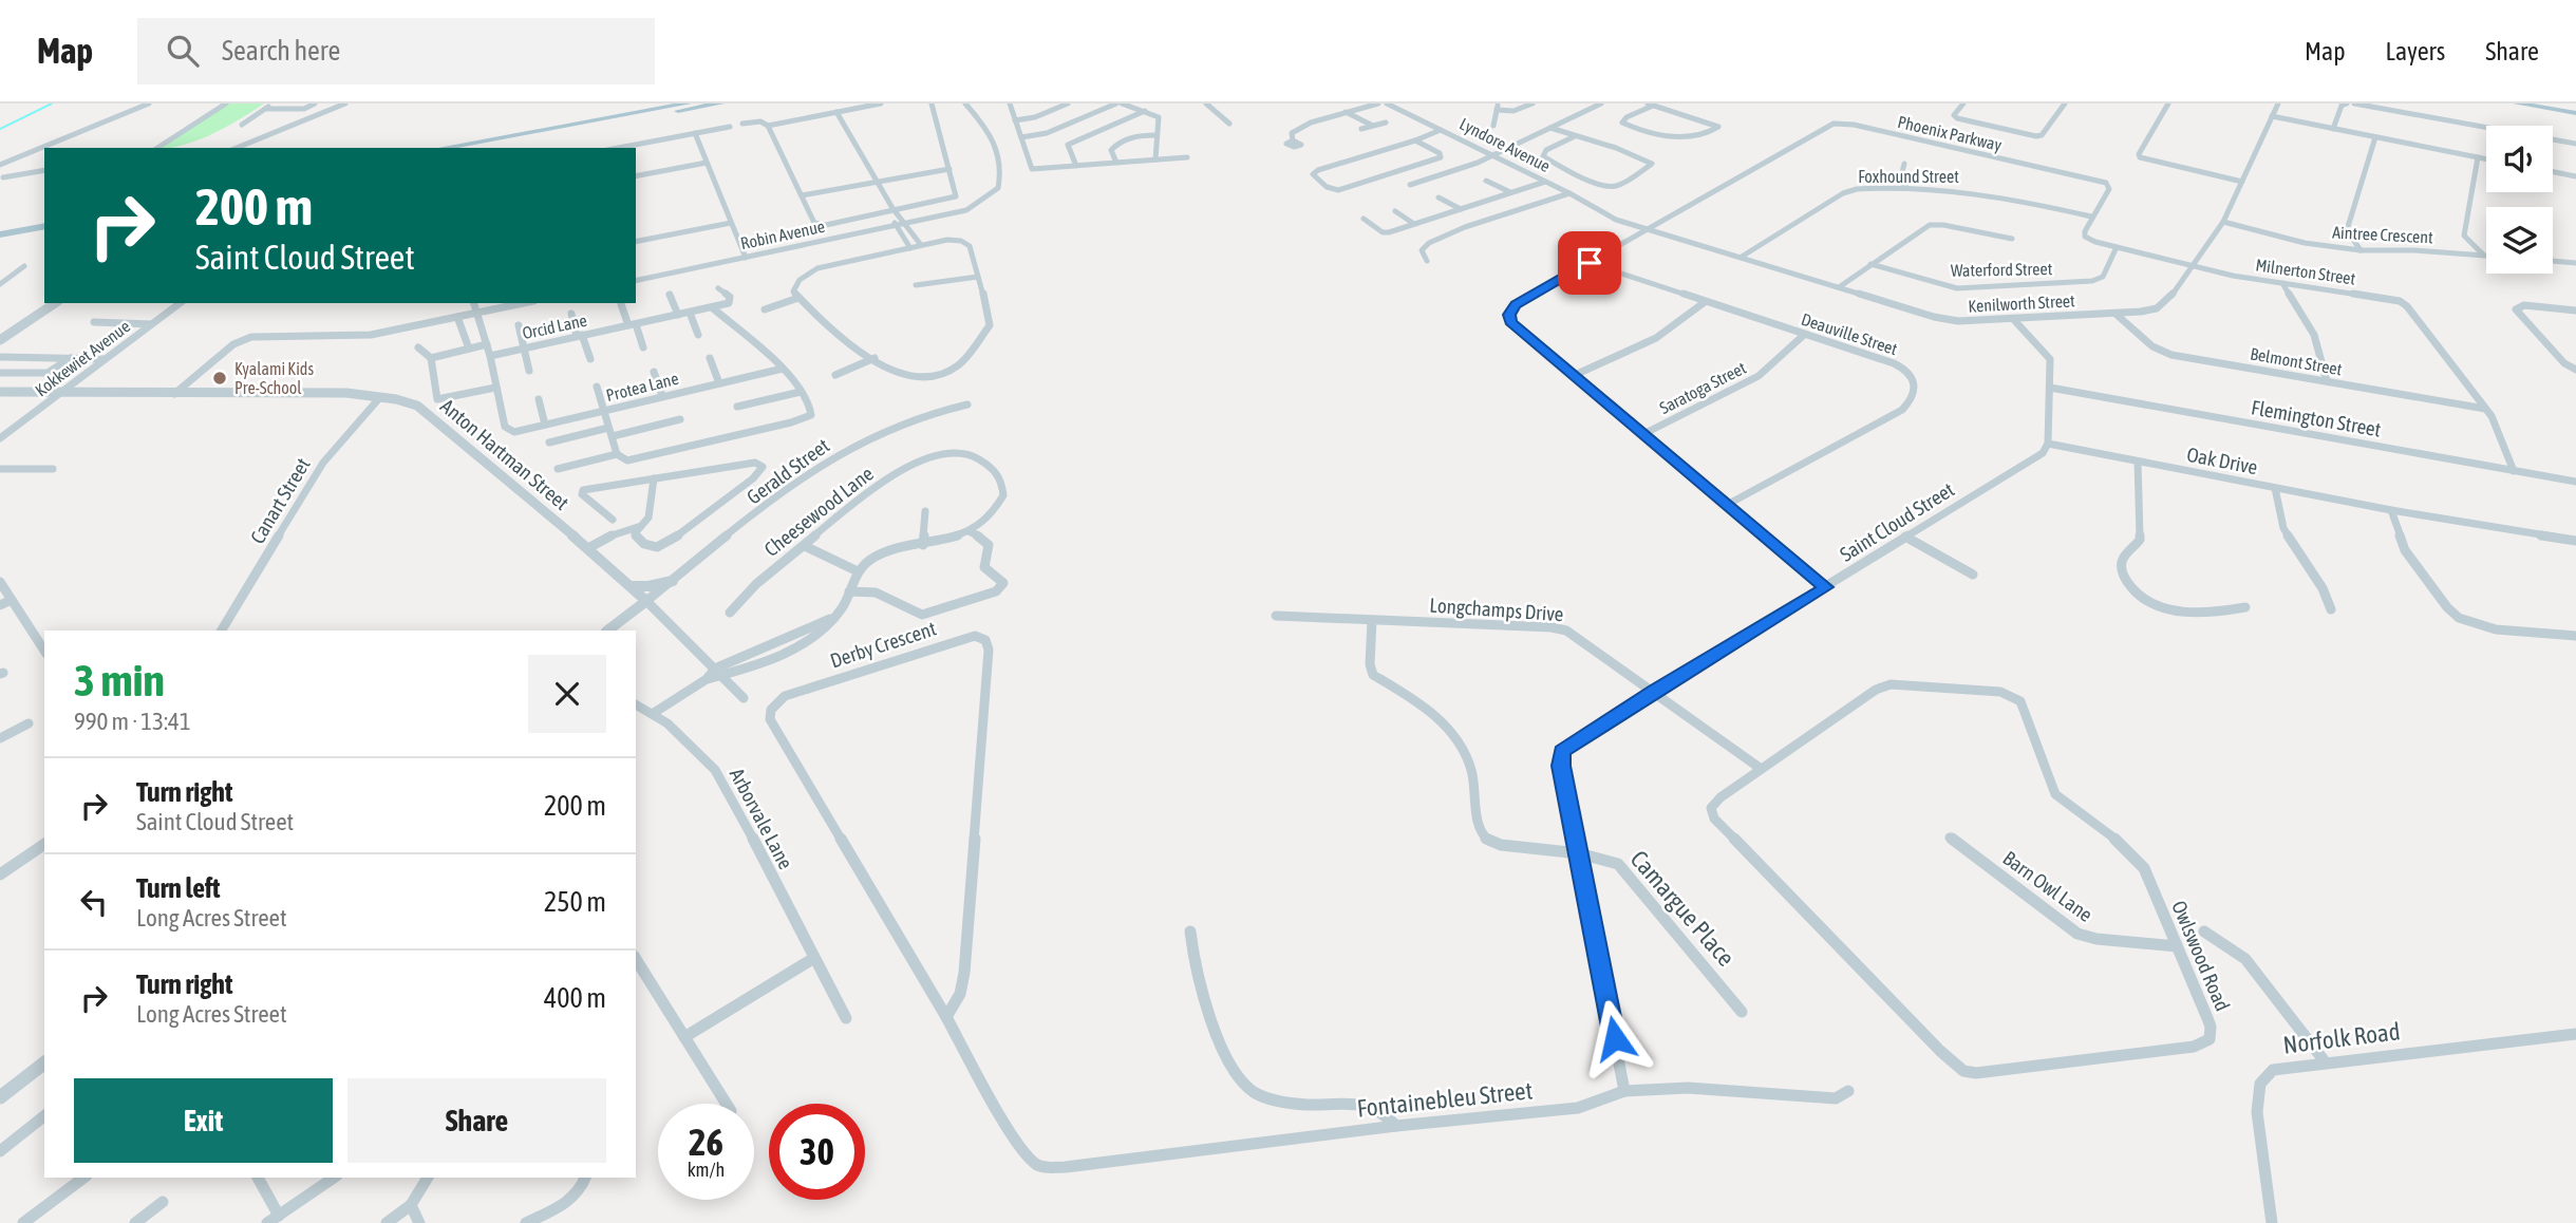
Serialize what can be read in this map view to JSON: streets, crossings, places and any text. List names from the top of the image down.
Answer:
{
  "streets": {
    "street": [
      "Phoenix Parkway",
      "Lyndore Avenue",
      "Foxhound Street",
      "Robin Avenue",
      "Aintree Crescent",
      "Waterford Street",
      "Milnerton Street",
      "Kenilworth Street",
      "Orcid Lane",
      "Deauville Street",
      "Kokkewiet Avenue",
      "Belmont Street",
      "Protea Lane",
      "Saratoga Street",
      "Flemington Street",
      "Anton Hartman Street",
      "Oak Drive",
      "Gerald Street",
      "Canart Street",
      "Cheesewood Lane",
      "Saint Cloud Street",
      "Longchamps Drive",
      "Derby Crescent",
      "Arborvale Lane",
      "Barn Owl Lane",
      "Camargue Place",
      "Owlswood Road",
      "Norfolk Road",
      "Fontainebleu Street"
    ]
  },
  "crossings": [
    ["Phoenix Parkway", "Lyndore Avenue"],
    ["Phoenix Parkway", "Foxhound Street"],
    ["Phoenix Parkway", "Milnerton Street"],
    ["Phoenix Parkway", "Kenilworth Street"],
    ["Phoenix Parkway", "Deauville Street"],
    ["Lyndore Avenue", "Kenilworth Street"],
    ["Foxhound Street", "Milnerton Street"],
    ["Foxhound Street", "Kenilworth Street"],
    ["Aintree Crescent", "Kenilworth Street"],
    ["Waterford Street", "Milnerton Street"],
    ["Milnerton Street", "Kenilworth Street"],
    ["Milnerton Street", "Belmont Street"],
    ["Milnerton Street", "Flemington Street"],
    ["Kenilworth Street", "Belmont Street"],
    ["Deauville Street", "Saratoga Street"],
    ["Kokkewiet Avenue", "Anton Hartman Street"],
    ["Anton Hartman Street", "Gerald Street"],
    ["Anton Hartman Street", "Canart Street"],
    ["Oak Drive", "Saint Cloud Street"],
    ["Saint Cloud Street", "Longchamps Drive"],
    ["Saint Cloud Street", "Camargue Place"],
    ["Saint Cloud Street", "Fontainebleu Street"],
    ["Longchamps Drive", "Camargue Place"],
    ["Longchamps Drive", "Owlswood Road"],
    ["Derby Crescent", "Fontainebleu Street"],
    ["Barn Owl Lane", "Owlswood Road"]
  ],
  "places": ["Kyalami Kids Pre-School"],
  "page": {
    "header": "Map",
    "search": "Search here",
    "nav": ["Map", "Layers", "Share"],
    "turn": ["200 m", "Saint Cloud Street"],
    "heading": ["3 min", "990 m · 13:41"],
    "list": [
      {
        "name": "Turn right",
        "note": "Saint Cloud Street",
        "value": "200 m"
      },
      {
        "name": "Turn left",
        "note": "Long Acres Street",
        "value": "250 m"
      },
      {
        "name": "Turn right",
        "note": "Long Acres Street",
        "value": "400 m"
      }
    ],
    "buttons": ["Exit", "Share"],
    "speed": "26 km/h",
    "limit": "30"
  }
}
